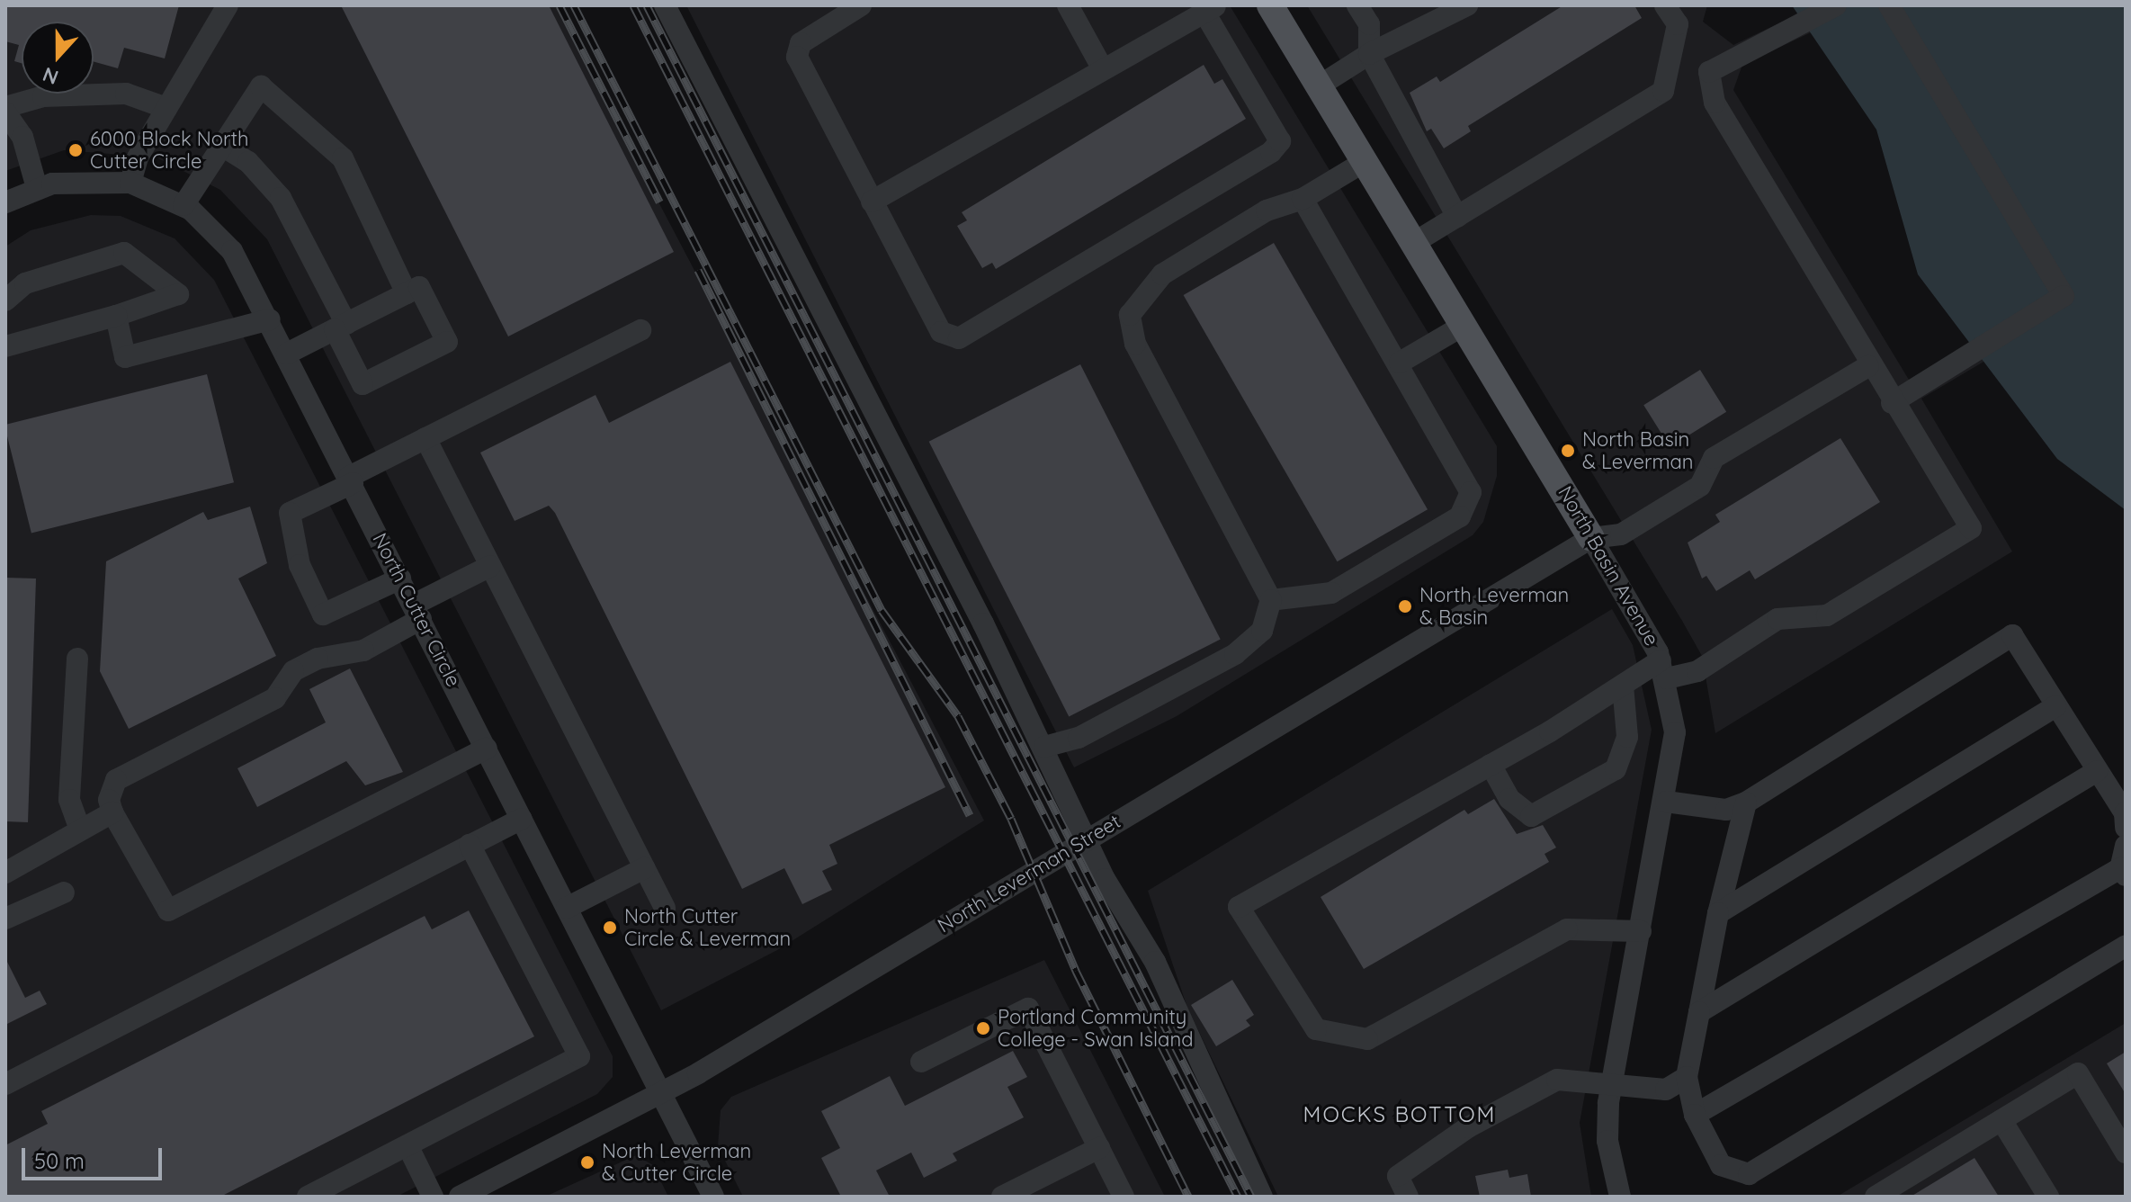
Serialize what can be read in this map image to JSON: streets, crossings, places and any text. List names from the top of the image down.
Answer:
{
  "streets": {
    "main road": ["North Basin Avenue"],
    "street": ["North Cutter Circle", "North Leverman Street"]
  },
  "crossings": [
    ["North Basin Avenue", "North Leverman Street"],
    ["North Cutter Circle", "North Leverman Street"]
  ],
  "districts": ["MOCKS BOTTOM"],
  "places": [
    "6000 Block North Cutter Circle",
    "North Basin & Leverman",
    "North Leverman & Basin",
    "North Cutter Circle & Leverman",
    "Portland Community College - Swan Island",
    "North Leverman & Cutter Circle"
  ],
  "scale_bar": "50 m",
  "north": "bottom"
}
